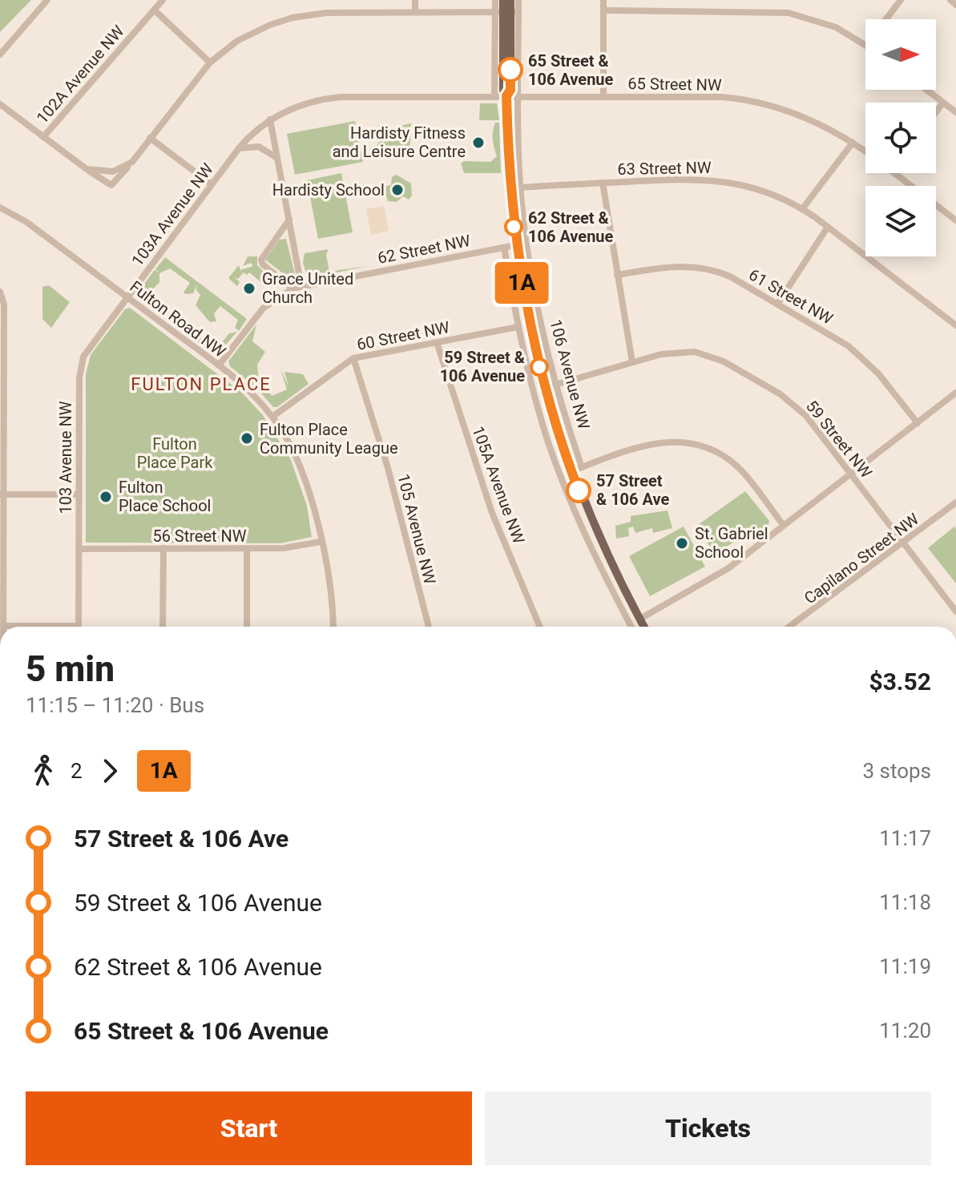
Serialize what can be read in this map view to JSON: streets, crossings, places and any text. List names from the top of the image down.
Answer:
{
  "streets": {
    "main road": ["106 Avenue NW"],
    "street": [
      "102A Avenue NW",
      "65 Street NW",
      "63 Street NW",
      "103A Avenue NW",
      "62 Street NW",
      "61 Street NW",
      "Fulton Road NW",
      "60 Street NW",
      "59 Street NW",
      "103 Avenue NW",
      "105A Avenue NW",
      "105 Avenue NW",
      "56 Street NW",
      "Capilano Street NW"
    ]
  },
  "crossings": [
    ["65 Street NW", "103A Avenue NW"],
    ["65 Street NW", "106 Avenue NW"],
    ["63 Street NW", "106 Avenue NW"],
    ["103A Avenue NW", "Fulton Road NW"],
    ["103A Avenue NW", "103 Avenue NW"],
    ["62 Street NW", "Fulton Road NW"],
    ["62 Street NW", "106 Avenue NW"],
    ["Fulton Road NW", "60 Street NW"],
    ["Fulton Road NW", "103 Avenue NW"],
    ["Fulton Road NW", "56 Street NW"],
    ["60 Street NW", "105A Avenue NW"],
    ["60 Street NW", "105 Avenue NW"],
    ["106 Avenue NW", "59 Street NW"],
    ["59 Street NW", "Capilano Street NW"],
    ["103 Avenue NW", "56 Street NW"]
  ],
  "districts": ["FULTON PLACE"],
  "parks": ["Fulton Place Park"],
  "places": [
    "65 Street & 106 Avenue",
    "Hardisty Fitness and Leisure Centre",
    "Hardisty School",
    "62 Street & 106 Avenue",
    "Grace United Church",
    "59 Street & 106 Avenue",
    "Fulton Place Community League",
    "57 Street & 106 Ave",
    "Fulton Place School",
    "St. Gabriel School"
  ],
  "lines": ["bus line 1A"],
  "north": "right",
  "page": {
    "on_map": "1A",
    "heading": ["5 min", "11:15 – 11:20 · Bus", "$3.52"],
    "legs": ["2", "1A", "3 stops"],
    "list": [
      {
        "name": "57 Street & 106 Ave",
        "value": "11:17"
      },
      {
        "name": "59 Street & 106 Avenue",
        "value": "11:18"
      },
      {
        "name": "62 Street & 106 Avenue",
        "value": "11:19"
      },
      {
        "name": "65 Street & 106 Avenue",
        "value": "11:20"
      }
    ],
    "buttons": ["Start", "Tickets"]
  }
}
